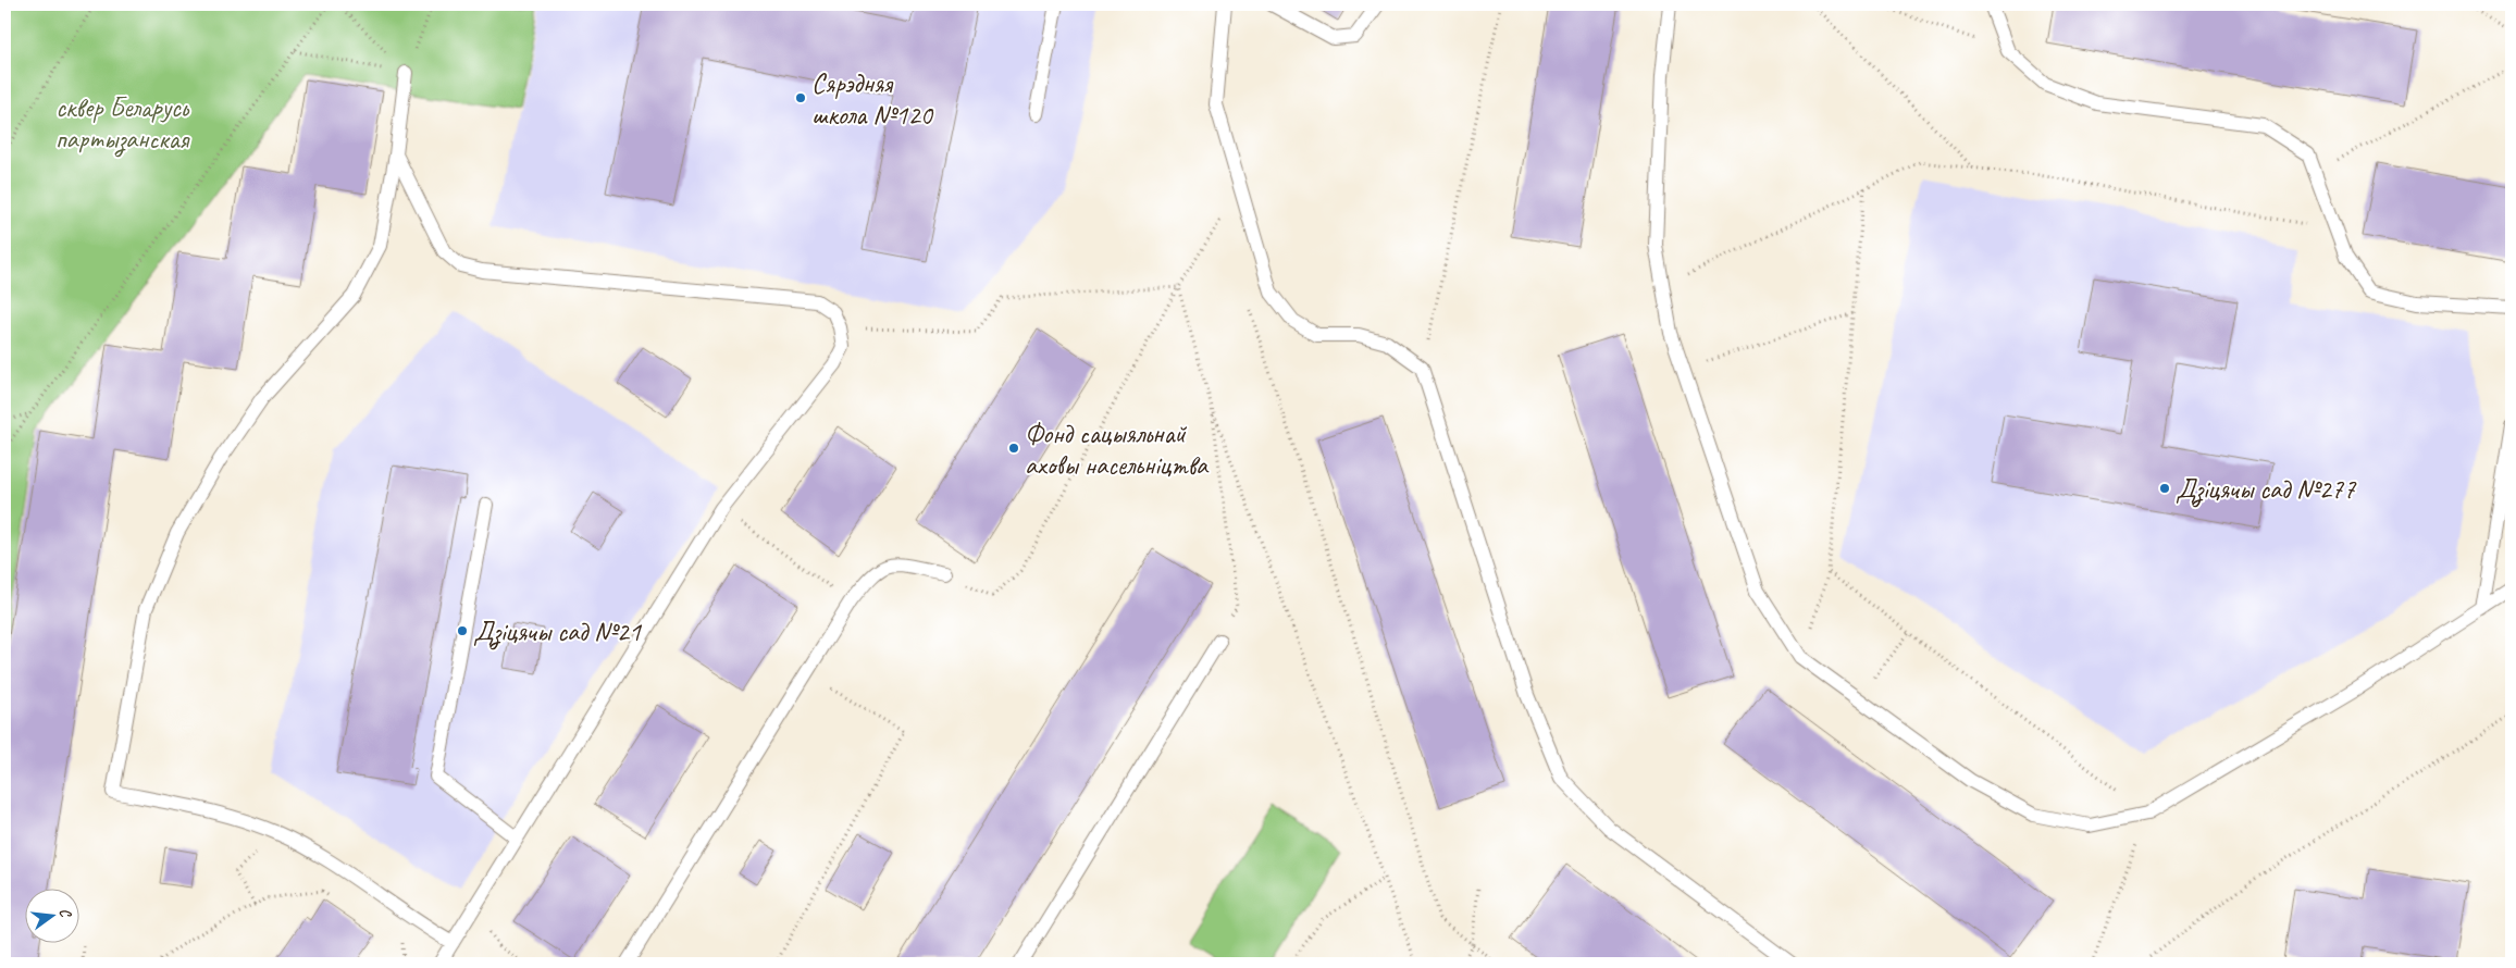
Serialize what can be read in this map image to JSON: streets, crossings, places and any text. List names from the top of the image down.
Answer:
{
  "parks": ["сквер Беларусь партызанская"],
  "places": [
    "Сярэдняя школа №120",
    "Фонд сацыяльнай аховы насельніцтва",
    "Дзіцячы сад №277",
    "Дзіцячы сад №21"
  ],
  "north": "right"
}
